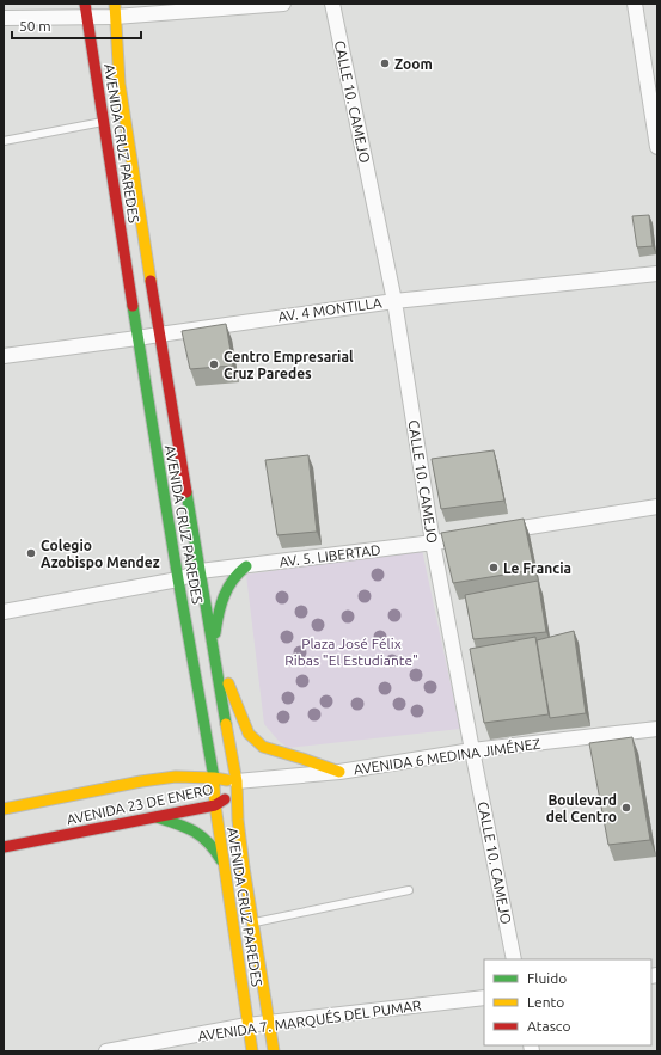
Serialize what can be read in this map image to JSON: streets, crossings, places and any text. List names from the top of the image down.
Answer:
{
  "streets": {
    "street": [
      "CALLE 10. CAMEJO",
      "AVENIDA CRUZ PAREDES",
      "AV. 4 MONTILLA",
      "AV. 5. LIBERTAD",
      "AVENIDA 6 MEDINA JIMÉNEZ",
      "AVENIDA 23 DE ENERO",
      "AVENIDA 7. MARQUÉS DEL PUMAR"
    ]
  },
  "crossings": [
    ["CALLE 10. CAMEJO", "AV. 4 MONTILLA"],
    ["CALLE 10. CAMEJO", "AV. 5. LIBERTAD"],
    ["CALLE 10. CAMEJO", "AVENIDA 6 MEDINA JIMÉNEZ"],
    ["AVENIDA CRUZ PAREDES", "AV. 4 MONTILLA"],
    ["AVENIDA CRUZ PAREDES", "AV. 5. LIBERTAD"],
    ["AVENIDA CRUZ PAREDES", "AVENIDA 6 MEDINA JIMÉNEZ"],
    ["AVENIDA CRUZ PAREDES", "AVENIDA 23 DE ENERO"],
    ["AVENIDA CRUZ PAREDES", "AVENIDA 7. MARQUÉS DEL PUMAR"],
    ["AVENIDA 6 MEDINA JIMÉNEZ", "AVENIDA 23 DE ENERO"]
  ],
  "parks": ["Plaza José Félix Ribas \"El Estudiante\""],
  "places": [
    "Zoom",
    "Centro Empresarial Cruz Paredes",
    "Colegio Azobispo Mendez",
    "Le Francia",
    "Boulevard del Centro"
  ],
  "legend": ["Fluido", "Lento", "Atasco"],
  "scale_bar": "50 m"
}
